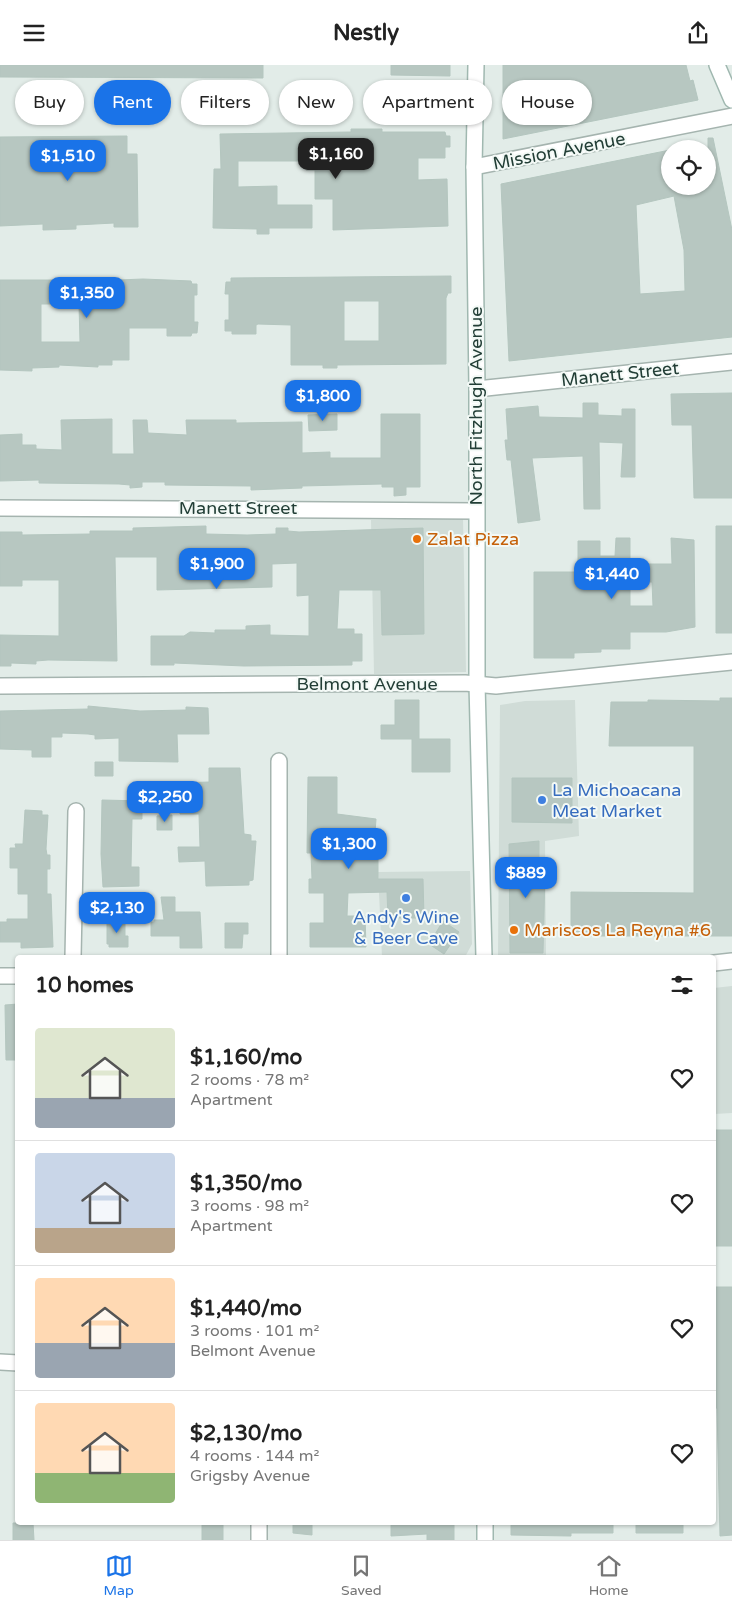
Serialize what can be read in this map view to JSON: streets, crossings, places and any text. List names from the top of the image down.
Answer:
{
  "streets": {
    "street": [
      "Mission Avenue",
      "Manett Street",
      "North Fitzhugh Avenue",
      "Belmont Avenue"
    ]
  },
  "crossings": [
    ["Mission Avenue", "North Fitzhugh Avenue"],
    ["Manett Street", "North Fitzhugh Avenue"],
    ["North Fitzhugh Avenue", "Belmont Avenue"]
  ],
  "places": [
    "Zalat Pizza",
    "La Michoacana Meat Market",
    "Andy's Wine & Beer Cave",
    "Mariscos La Reyna #6"
  ],
  "page": {
    "header": "Nestly",
    "chip": [
      "Buy",
      "Rent",
      "Filters",
      "New",
      "Apartment",
      "House"
    ],
    "price": [
      "$1,160",
      "$1,510",
      "$1,350",
      "$1,800",
      "$1,900",
      "$1,440",
      "$2,250",
      "$1,300",
      "$889",
      "$2,130"
    ],
    "heading": "10 homes",
    "list": [
      {
        "name": "$1,160/mo",
        "note": "2 rooms · 78 m² · Apartment"
      },
      {
        "name": "$1,350/mo",
        "note": "3 rooms · 98 m² · Apartment"
      },
      {
        "name": "$1,440/mo",
        "note": "3 rooms · 101 m² · Belmont Avenue"
      },
      {
        "name": "$2,130/mo",
        "note": "4 rooms · 144 m² · Grigsby Avenue"
      }
    ],
    "tabs": ["Map", "Saved", "Home"]
  }
}
